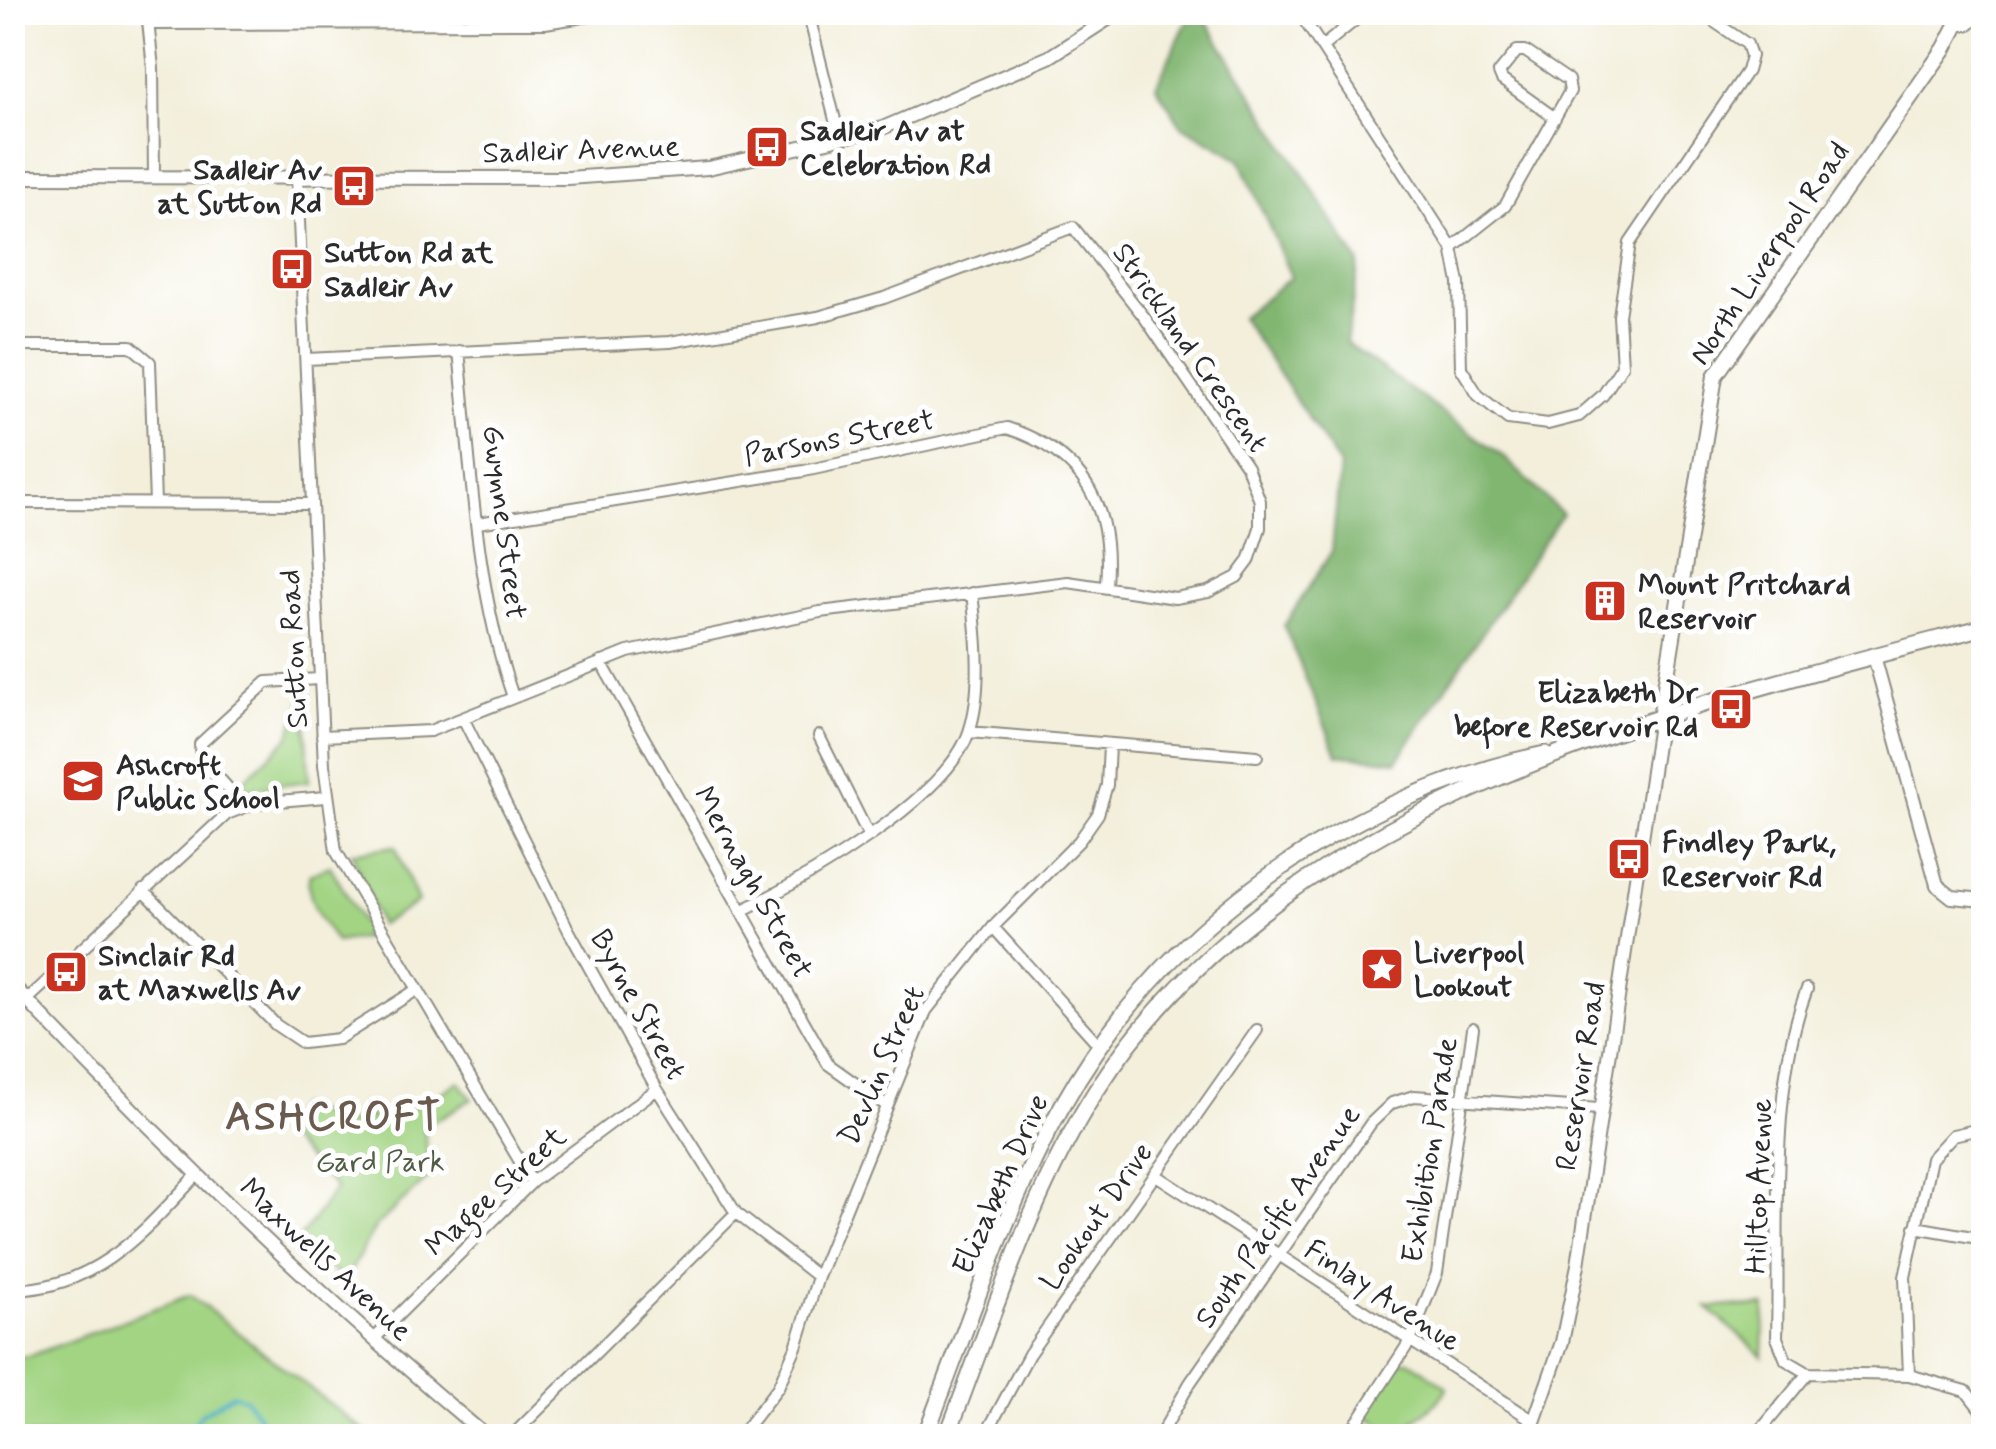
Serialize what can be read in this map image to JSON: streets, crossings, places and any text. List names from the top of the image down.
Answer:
{
  "streets": {
    "main road": ["North Liverpool Road", "Elizabeth Drive"],
    "street": [
      "Sadleir Avenue",
      "Strickland Crescent",
      "Parsons Street",
      "Gwynne Street",
      "Sutton Road",
      "Mernagh Street",
      "Byrne Street",
      "Devlin Street",
      "Reservoir Road",
      "Exhibition Parade",
      "Hilltop Avenue",
      "Magee Street",
      "Lookout Drive",
      "South Pacific Avenue",
      "Maxwells Avenue",
      "Finlay Avenue"
    ]
  },
  "crossings": [
    ["Sadleir Avenue", "Sutton Road"],
    ["North Liverpool Road", "Reservoir Road"],
    ["North Liverpool Road", "Elizabeth Drive"],
    ["Strickland Crescent", "Parsons Street"],
    ["Strickland Crescent", "Gwynne Street"],
    ["Strickland Crescent", "Sutton Road"],
    ["Strickland Crescent", "Mernagh Street"],
    ["Strickland Crescent", "Byrne Street"],
    ["Parsons Street", "Gwynne Street"],
    ["Sutton Road", "Magee Street"],
    ["Mernagh Street", "Devlin Street"],
    ["Byrne Street", "Devlin Street"],
    ["Byrne Street", "Magee Street"],
    ["Reservoir Road", "Elizabeth Drive"],
    ["Reservoir Road", "South Pacific Avenue"],
    ["Reservoir Road", "Finlay Avenue"],
    ["Exhibition Parade", "South Pacific Avenue"],
    ["Exhibition Parade", "Finlay Avenue"],
    ["Magee Street", "Maxwells Avenue"],
    ["Lookout Drive", "Finlay Avenue"],
    ["South Pacific Avenue", "Finlay Avenue"]
  ],
  "districts": ["ASHCROFT"],
  "parks": ["Gard Park"],
  "places": {
    "bus stop": [
      "Sadleir Av at Celebration Rd",
      "Sadleir Av at Sutton Rd",
      "Sutton Rd at Sadleir Av",
      "Elizabeth Dr before Reservoir Rd",
      "Findley Park, Reservoir Rd",
      "Sinclair Rd at Maxwells Av"
    ],
    "building": ["Mount Pritchard Reservoir"],
    "school or university": ["Ashcroft Public School"],
    "place": ["Liverpool Lookout"]
  }
}
